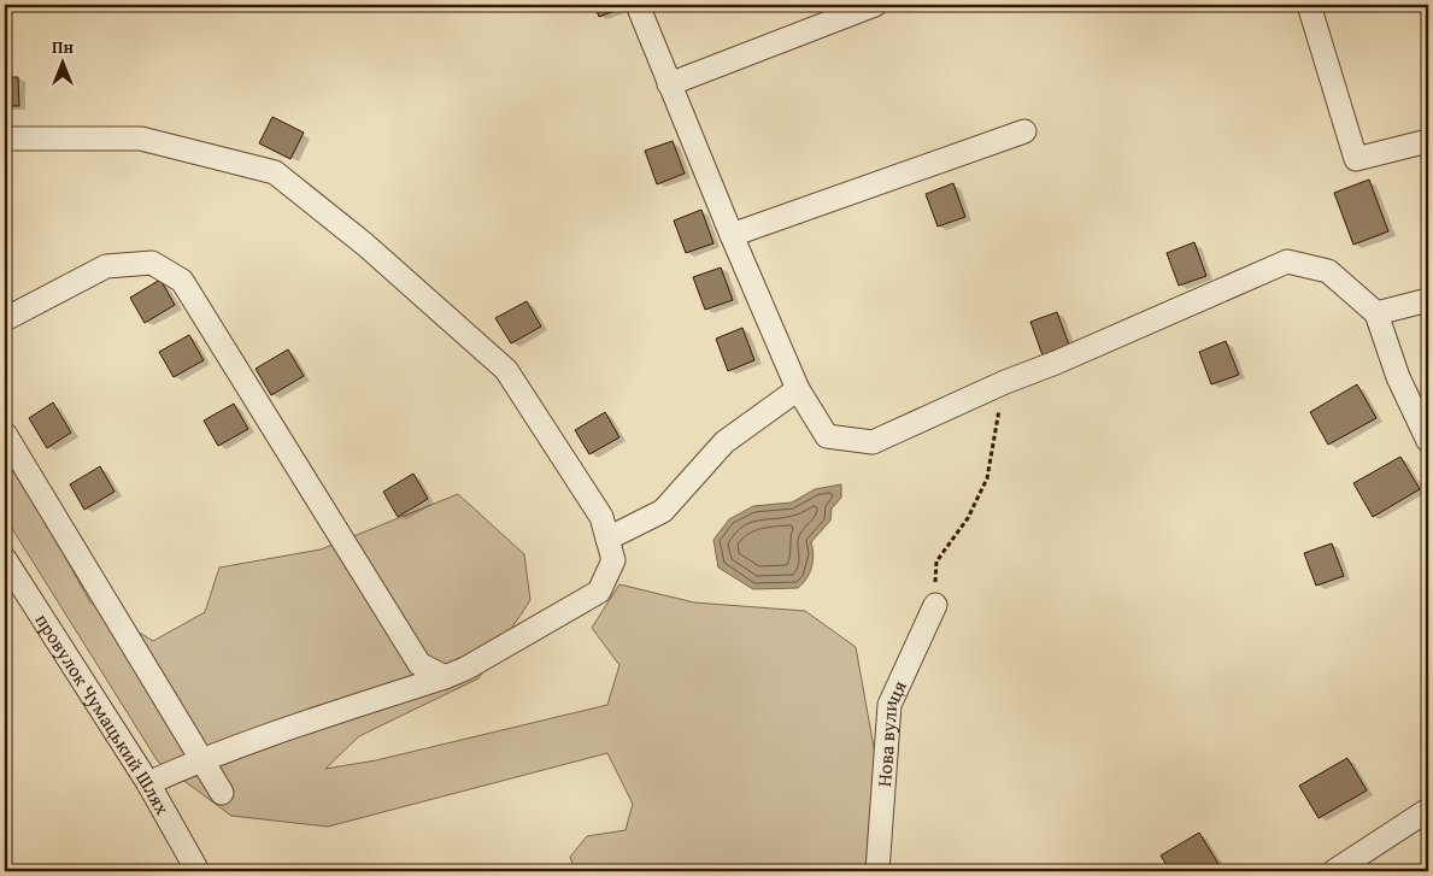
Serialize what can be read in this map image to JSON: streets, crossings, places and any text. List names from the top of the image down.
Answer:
{
  "streets": {
    "street": ["провулок Чумацький Шлях", "Нова вулиця"]
  },
  "north": "top"
}
